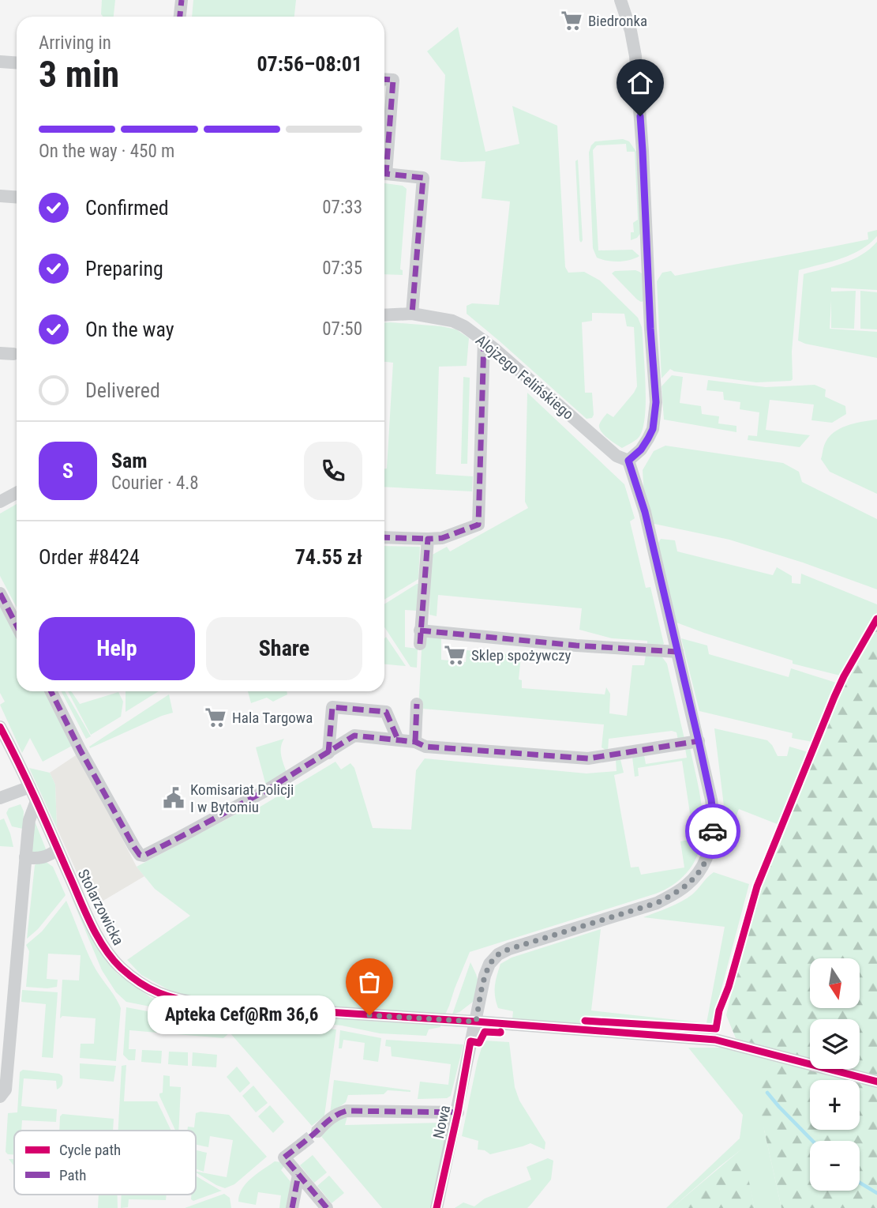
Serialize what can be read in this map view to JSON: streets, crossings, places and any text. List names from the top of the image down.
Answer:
{
  "streets": {
    "street": ["Alojzego Felińskiego", "Stolarzowicka", "Nowa"]
  },
  "crossings": [
    ["Stolarzowicka", "Nowa"]
  ],
  "places": {
    "supermarket": ["Biedronka", "Sklep spożywczy", "Hala Targowa"],
    "public building": ["Komisariat Policji I w Bytomiu"],
    "other": ["Apteka Cef@Rm 36,6"]
  },
  "legend": ["Cycle path", "Path"],
  "north": "bottom",
  "page": {
    "heading": ["3 min", "Arriving in", "07:56–08:01"],
    "panel": [
      "Sam",
      "Courier · 4.8",
      "Order #8424",
      "74.55 zł"
    ],
    "bar": "On the way · 450 m",
    "list": [
      ["Confirmed", "07:33"],
      ["Preparing", "07:35"],
      ["On the way", "07:50"],
      "Delivered"
    ],
    "round": "S",
    "buttons": ["Help", "Share"],
    "map_buttons": ["+", "−"],
    "bubble": "Apteka Cef@Rm 36,6"
  }
}
